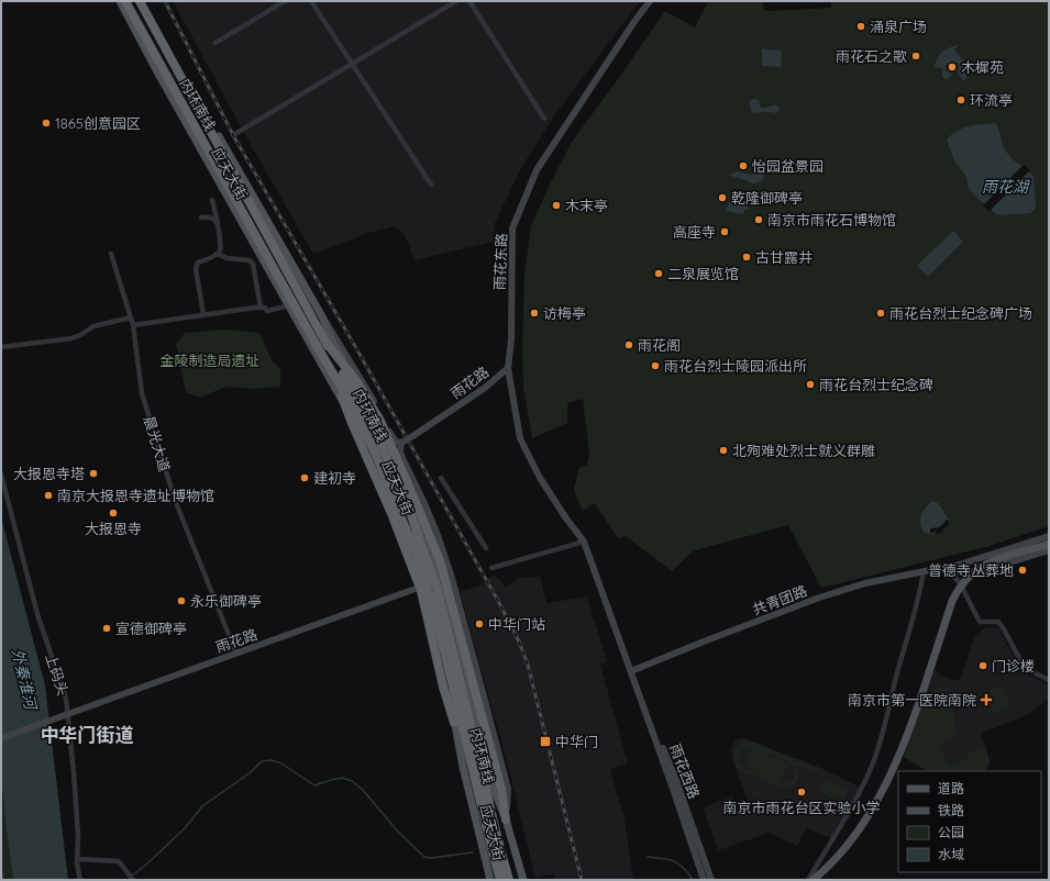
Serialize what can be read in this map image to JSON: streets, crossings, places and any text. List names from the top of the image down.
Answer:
{
  "streets": {
    "highway": ["内环南线"],
    "main road": ["应天大街"],
    "street": [
      "雨花东路",
      "雨花路",
      "晨光大道",
      "共青团路",
      "上码头",
      "雨花西路"
    ]
  },
  "crossings": [
    ["应天大街", "雨花路"],
    ["雨花东路", "雨花路"],
    ["雨花东路", "雨花西路"],
    ["雨花路", "晨光大道"],
    ["雨花路", "上码头"],
    ["共青团路", "雨花西路"]
  ],
  "districts": ["中华门街道"],
  "water": ["雨花湖", "外秦淮河"],
  "parks": ["金陵制造局遗址"],
  "places": {
    "other": [
      "涌泉广场",
      "雨花石之歌",
      "木樨苑",
      "环流亭",
      "1865创意园区",
      "怡园盆景园",
      "乾隆御碑亭",
      "木末亭",
      "南京市雨花石博物馆",
      "高座寺",
      "古甘露井",
      "二泉展览馆",
      "访梅亭",
      "雨花台烈士纪念碑广场",
      "雨花阁",
      "雨花台烈士陵园派出所",
      "雨花台烈士纪念碑",
      "北殉难处烈士就义群雕",
      "大报恩寺塔",
      "建初寺",
      "南京大报恩寺遗址博物馆",
      "大报恩寺",
      "普德寺丛葬地",
      "永乐御碑亭",
      "中华门站",
      "宣德御碑亭",
      "门诊楼",
      "南京市雨花台区实验小学"
    ],
    "health": ["南京市第一医院南院"],
    "transit": ["中华门"]
  },
  "legend": [
    "道路",
    "铁路",
    "公园",
    "水域"
  ]
}
